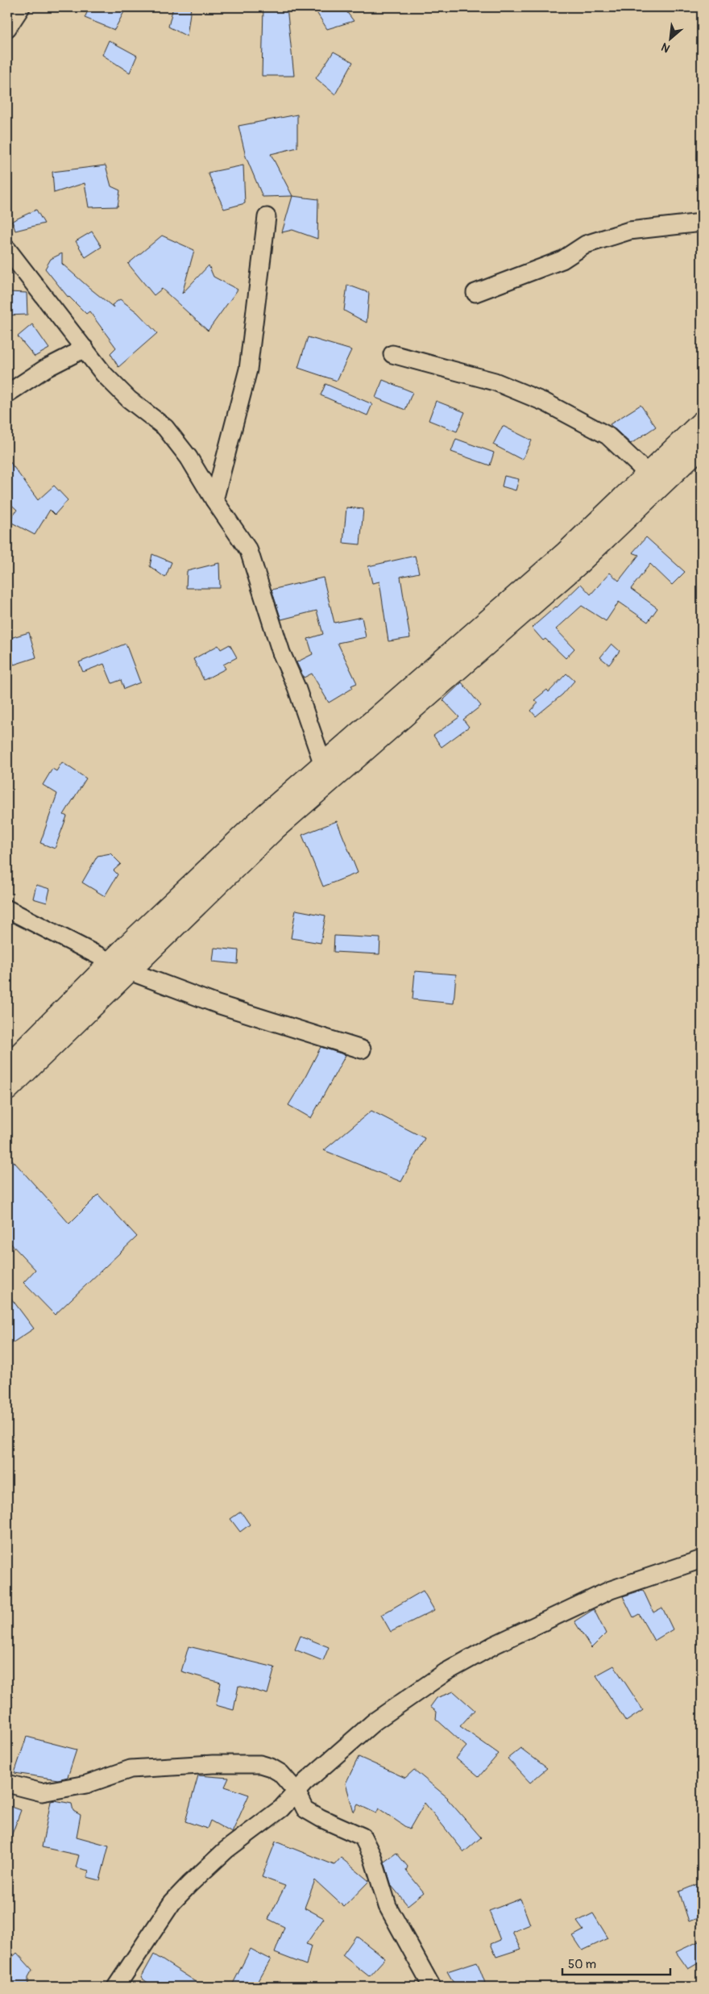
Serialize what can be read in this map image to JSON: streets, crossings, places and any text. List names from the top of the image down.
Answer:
{
  "scale_bar": "50 m",
  "north": "bottom left"
}
